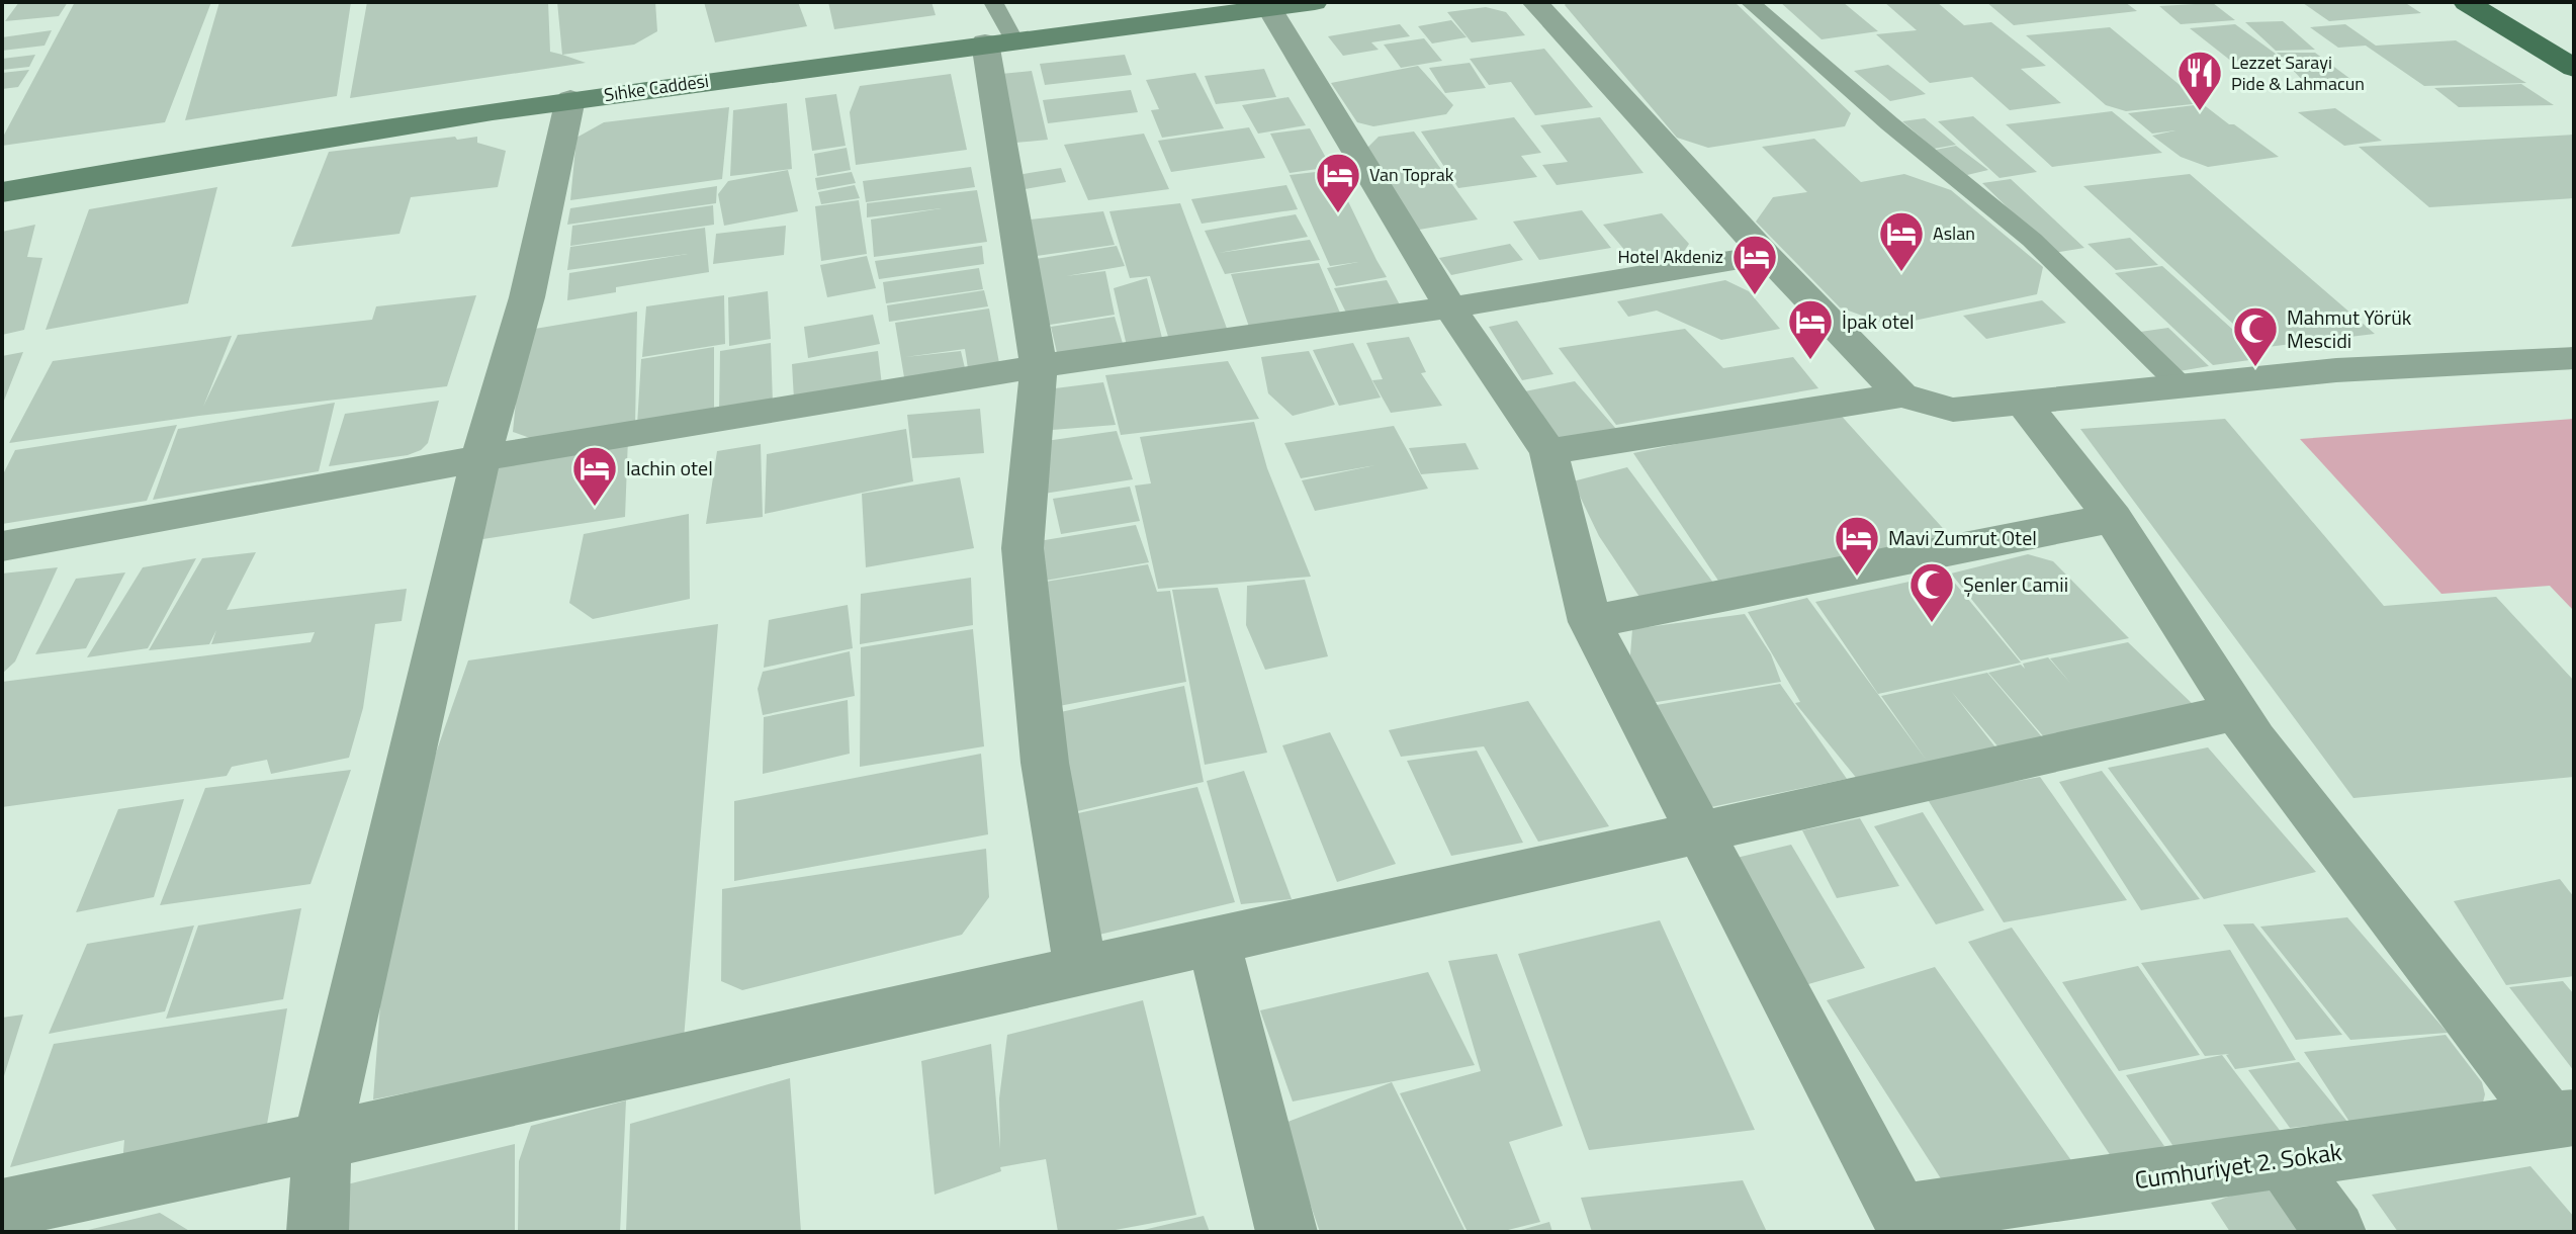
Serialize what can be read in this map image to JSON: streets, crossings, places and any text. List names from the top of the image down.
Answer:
{
  "streets": {
    "main road": ["Sıhke Caddesi"],
    "street": ["Cumhuriyet 2. Sokak"]
  },
  "places": {
    "restaurant": ["Lezzet Sarayi Pide & Lahmacun"],
    "hotel": [
      "Van Toprak",
      "Aslan",
      "Hotel Akdeniz",
      "İpak otel",
      "lachin otel",
      "Mavi Zumrut Otel"
    ],
    "mosque": ["Mahmut Yörük Mescidi", "Şenler Camii"]
  }
}
